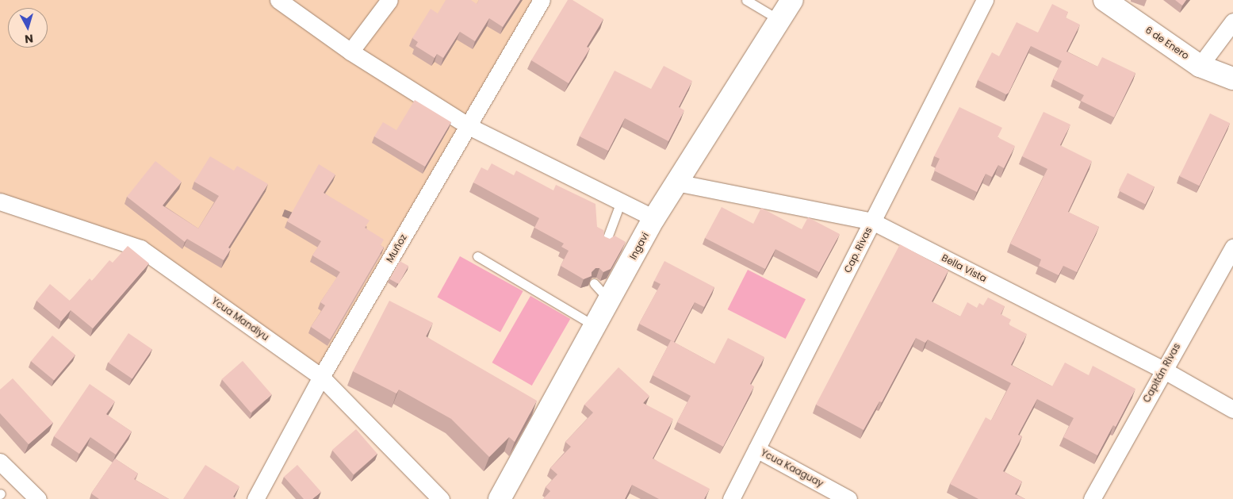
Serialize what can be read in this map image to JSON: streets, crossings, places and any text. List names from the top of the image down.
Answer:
{
  "streets": {
    "main road": ["6 de Enero", "Ingavi"],
    "street": [
      "Muñoz",
      "Cap. Rivas",
      "Bella Vista",
      "Ycua Mandiyu",
      "Capitán Rivas",
      "Ycua Kaaguay"
    ]
  },
  "crossings": [
    ["Ingavi", "Bella Vista"],
    ["Muñoz", "Ycua Mandiyu"],
    ["Cap. Rivas", "Bella Vista"],
    ["Cap. Rivas", "Ycua Kaaguay"],
    ["Bella Vista", "Capitán Rivas"]
  ],
  "north": "bottom"
}
